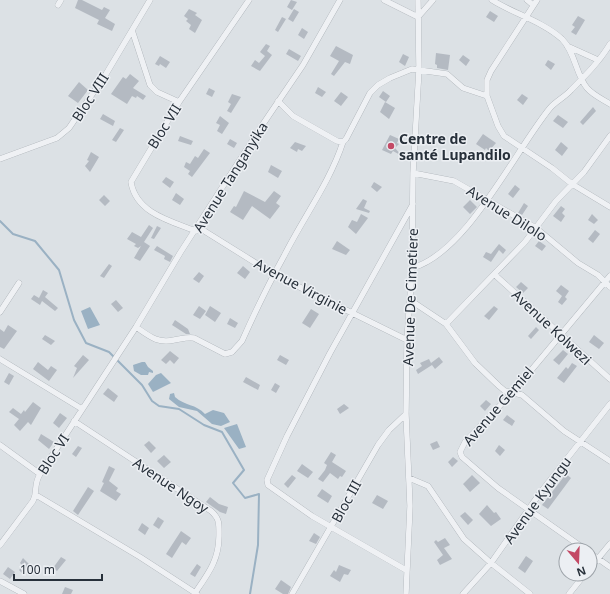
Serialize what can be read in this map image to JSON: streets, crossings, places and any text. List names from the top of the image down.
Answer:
{
  "streets": {
    "street": [
      "Bloc VIII",
      "Bloc VII",
      "Avenue Tanganyika",
      "Avenue Dilolo",
      "Avenue Virginie",
      "Avenue De Cimetiere",
      "Avenue Kolwezi",
      "Avenue Gemiel",
      "Bloc VI",
      "Avenue Ngoy",
      "Avenue Kyungu",
      "Bloc III"
    ]
  },
  "crossings": [
    ["Bloc VII", "Avenue Tanganyika"],
    ["Bloc VII", "Avenue Virginie"],
    ["Avenue Tanganyika", "Avenue Virginie"],
    ["Avenue Tanganyika", "Bloc VI"],
    ["Avenue Dilolo", "Avenue De Cimetiere"],
    ["Avenue Dilolo", "Avenue Gemiel"],
    ["Avenue Virginie", "Avenue De Cimetiere"],
    ["Avenue De Cimetiere", "Bloc III"],
    ["Avenue Kolwezi", "Avenue Gemiel"],
    ["Avenue Gemiel", "Avenue Kyungu"],
    ["Bloc VI", "Avenue Ngoy"]
  ],
  "places": ["Centre de santé Lupandilo"],
  "scale_bar": "100 m",
  "north": "bottom"
}
